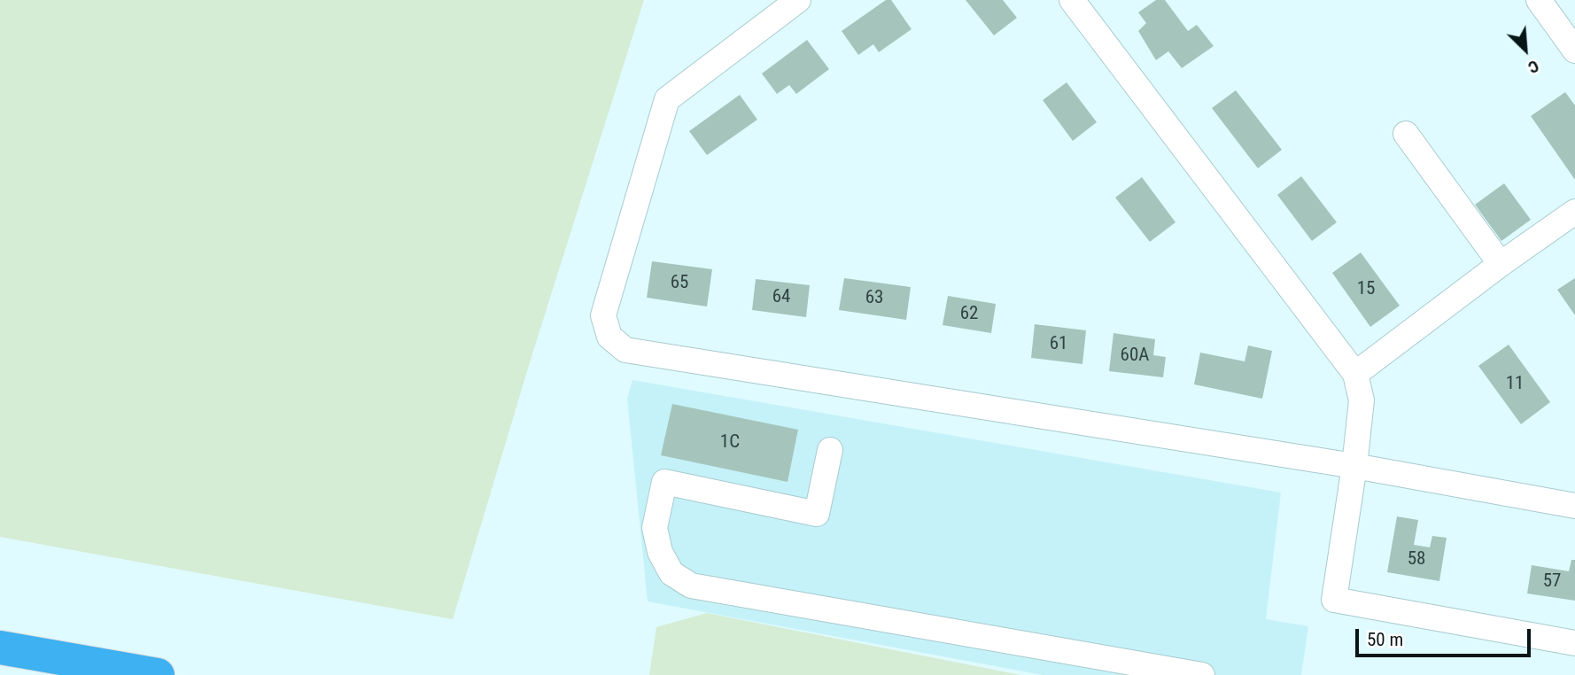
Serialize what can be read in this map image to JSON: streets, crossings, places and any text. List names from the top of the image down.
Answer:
{
  "house_numbers": [
    "65",
    "15",
    "64",
    "63",
    "62",
    "61",
    "60А",
    "11",
    "1С",
    "58",
    "57"
  ],
  "scale_bar": "50 m",
  "north": "bottom right"
}
